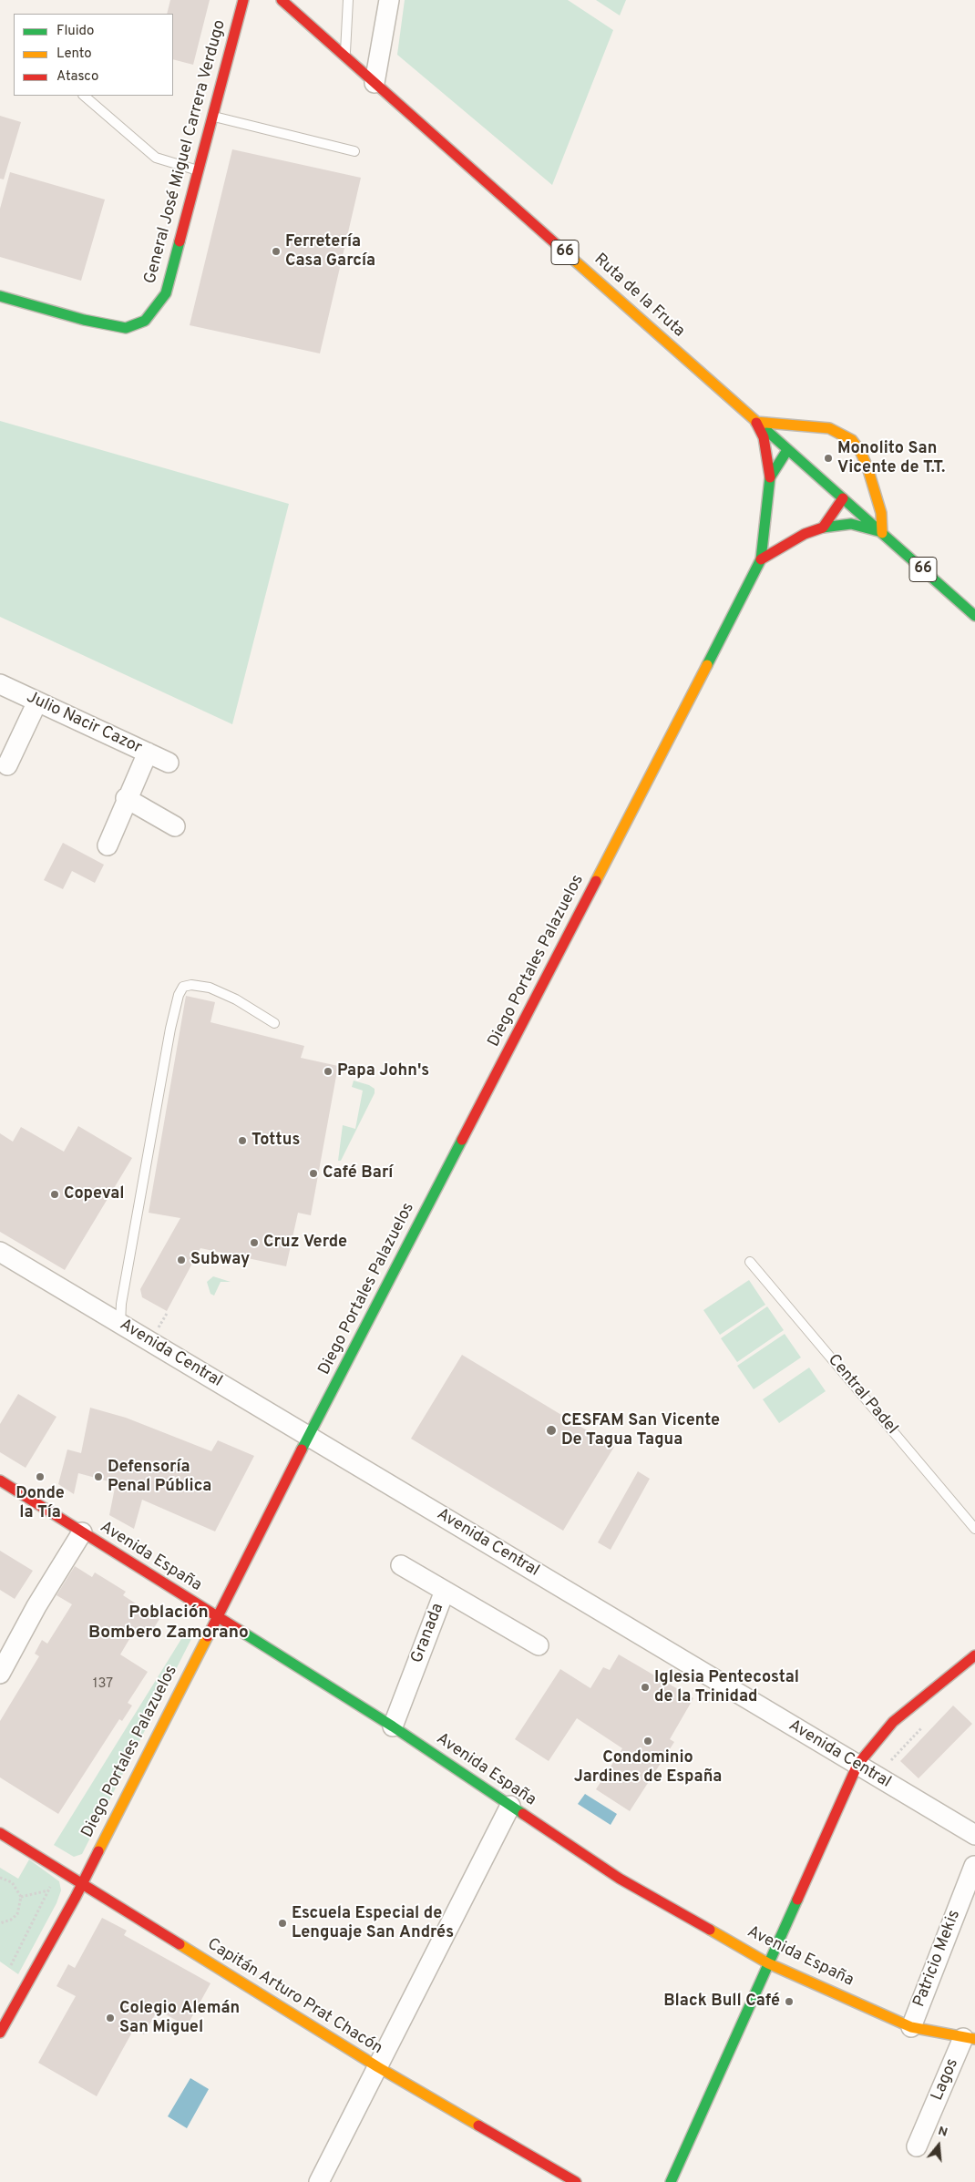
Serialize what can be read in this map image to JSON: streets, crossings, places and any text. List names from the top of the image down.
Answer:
{
  "streets": {
    "main road": [
      "General José Miguel Carrera Verdugo",
      "66",
      "Ruta de la Fruta",
      "Diego Portales Palazuelos",
      "Avenida España",
      "Capitán Arturo Prat Chacón"
    ],
    "street": [
      "Julio Nacir Cazor",
      "Avenida Central",
      "Granada",
      "Patricio Mekis",
      "Lagos"
    ],
    "lane": ["Central Padel"]
  },
  "crossings": [
    ["Diego Portales Palazuelos", "Avenida Central"],
    ["Diego Portales Palazuelos", "Avenida España"],
    ["Diego Portales Palazuelos", "Capitán Arturo Prat Chacón"],
    ["Avenida España", "Granada"],
    ["Avenida España", "Patricio Mekis"],
    ["Avenida España", "Lagos"]
  ],
  "districts": ["Población Bombero Zamorano"],
  "places": [
    "Ferretería Casa García",
    "Monolito San Vicente de T.T.",
    "Papa John's",
    "Tottus",
    "Café Barí",
    "Copeval",
    "Cruz Verde",
    "Subway",
    "CESFAM San Vicente De Tagua Tagua",
    "Donde la Tía",
    "Defensoría Penal Pública",
    "Iglesia Pentecostal de la Trinidad",
    "Condominio Jardines de España",
    "Escuela Especial de Lenguaje San Andrés",
    "Black Bull Café",
    "Colegio Alemán San Miguel"
  ],
  "house_numbers": ["137"],
  "legend": ["Fluido", "Lento", "Atasco"],
  "north": "top"
}
